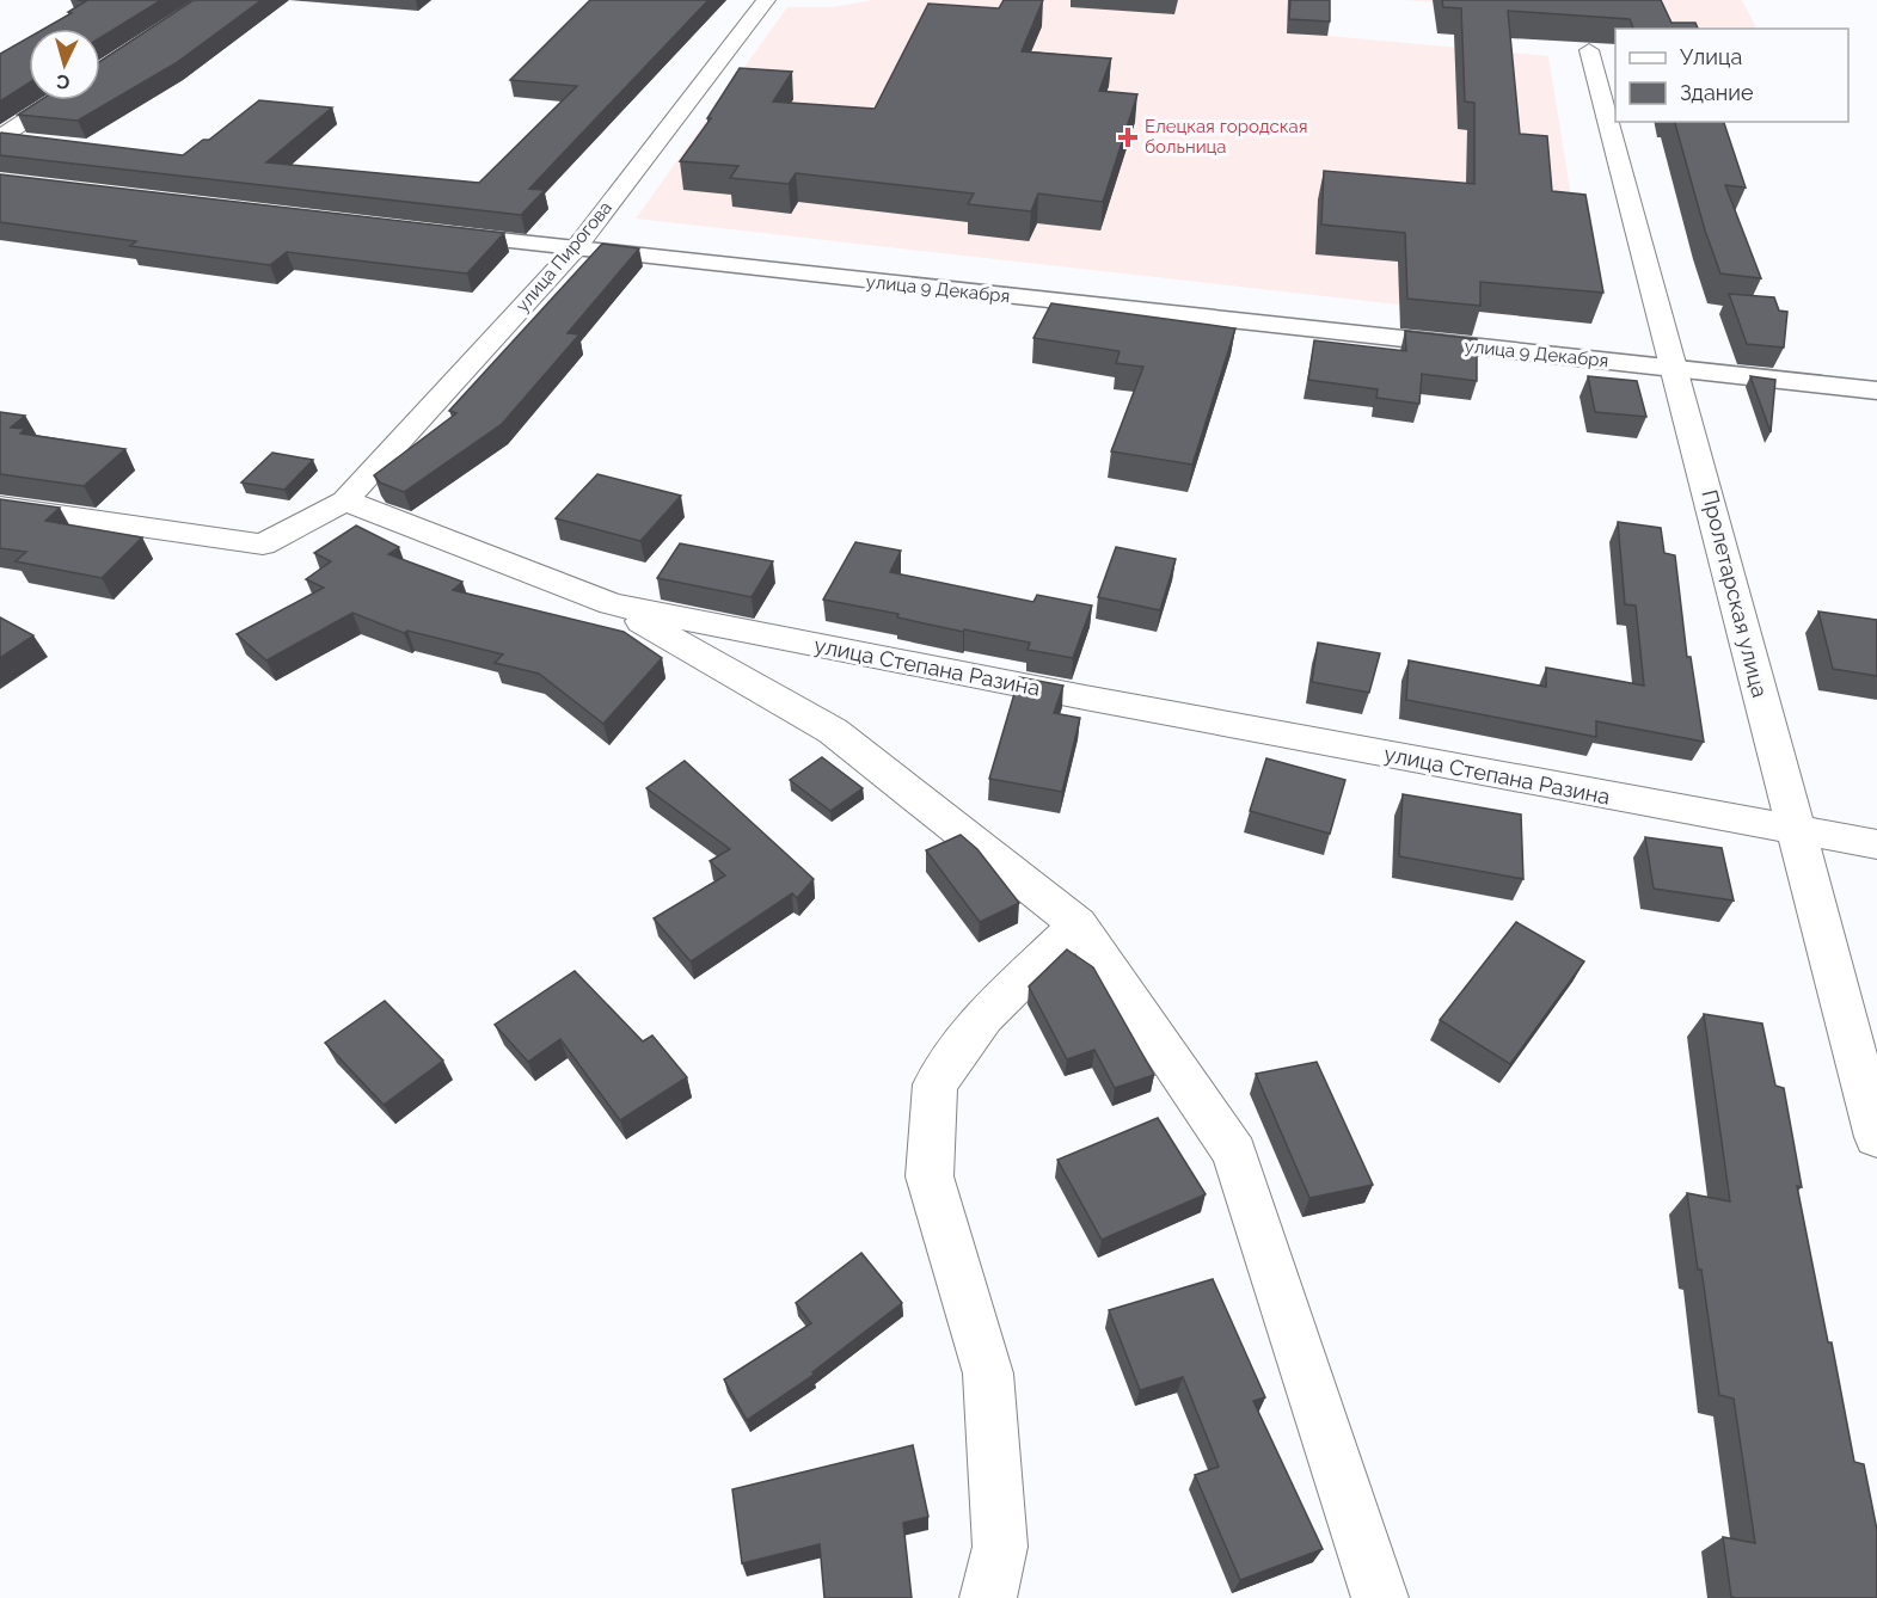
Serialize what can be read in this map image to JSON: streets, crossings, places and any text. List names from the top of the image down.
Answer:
{
  "streets": {
    "street": [
      "улица Пирогова",
      "улица 9 Декабря",
      "Пролетарская улица",
      "улица Степана Разина"
    ]
  },
  "crossings": [
    ["улица Пирогова", "улица 9 Декабря"],
    ["улица Пирогова", "улица Степана Разина"],
    ["улица 9 Декабря", "Пролетарская улица"],
    ["Пролетарская улица", "улица Степана Разина"]
  ],
  "places": {
    "health": ["Елецкая городская больница"]
  },
  "legend": ["Улица", "Здание"],
  "north": "bottom"
}
